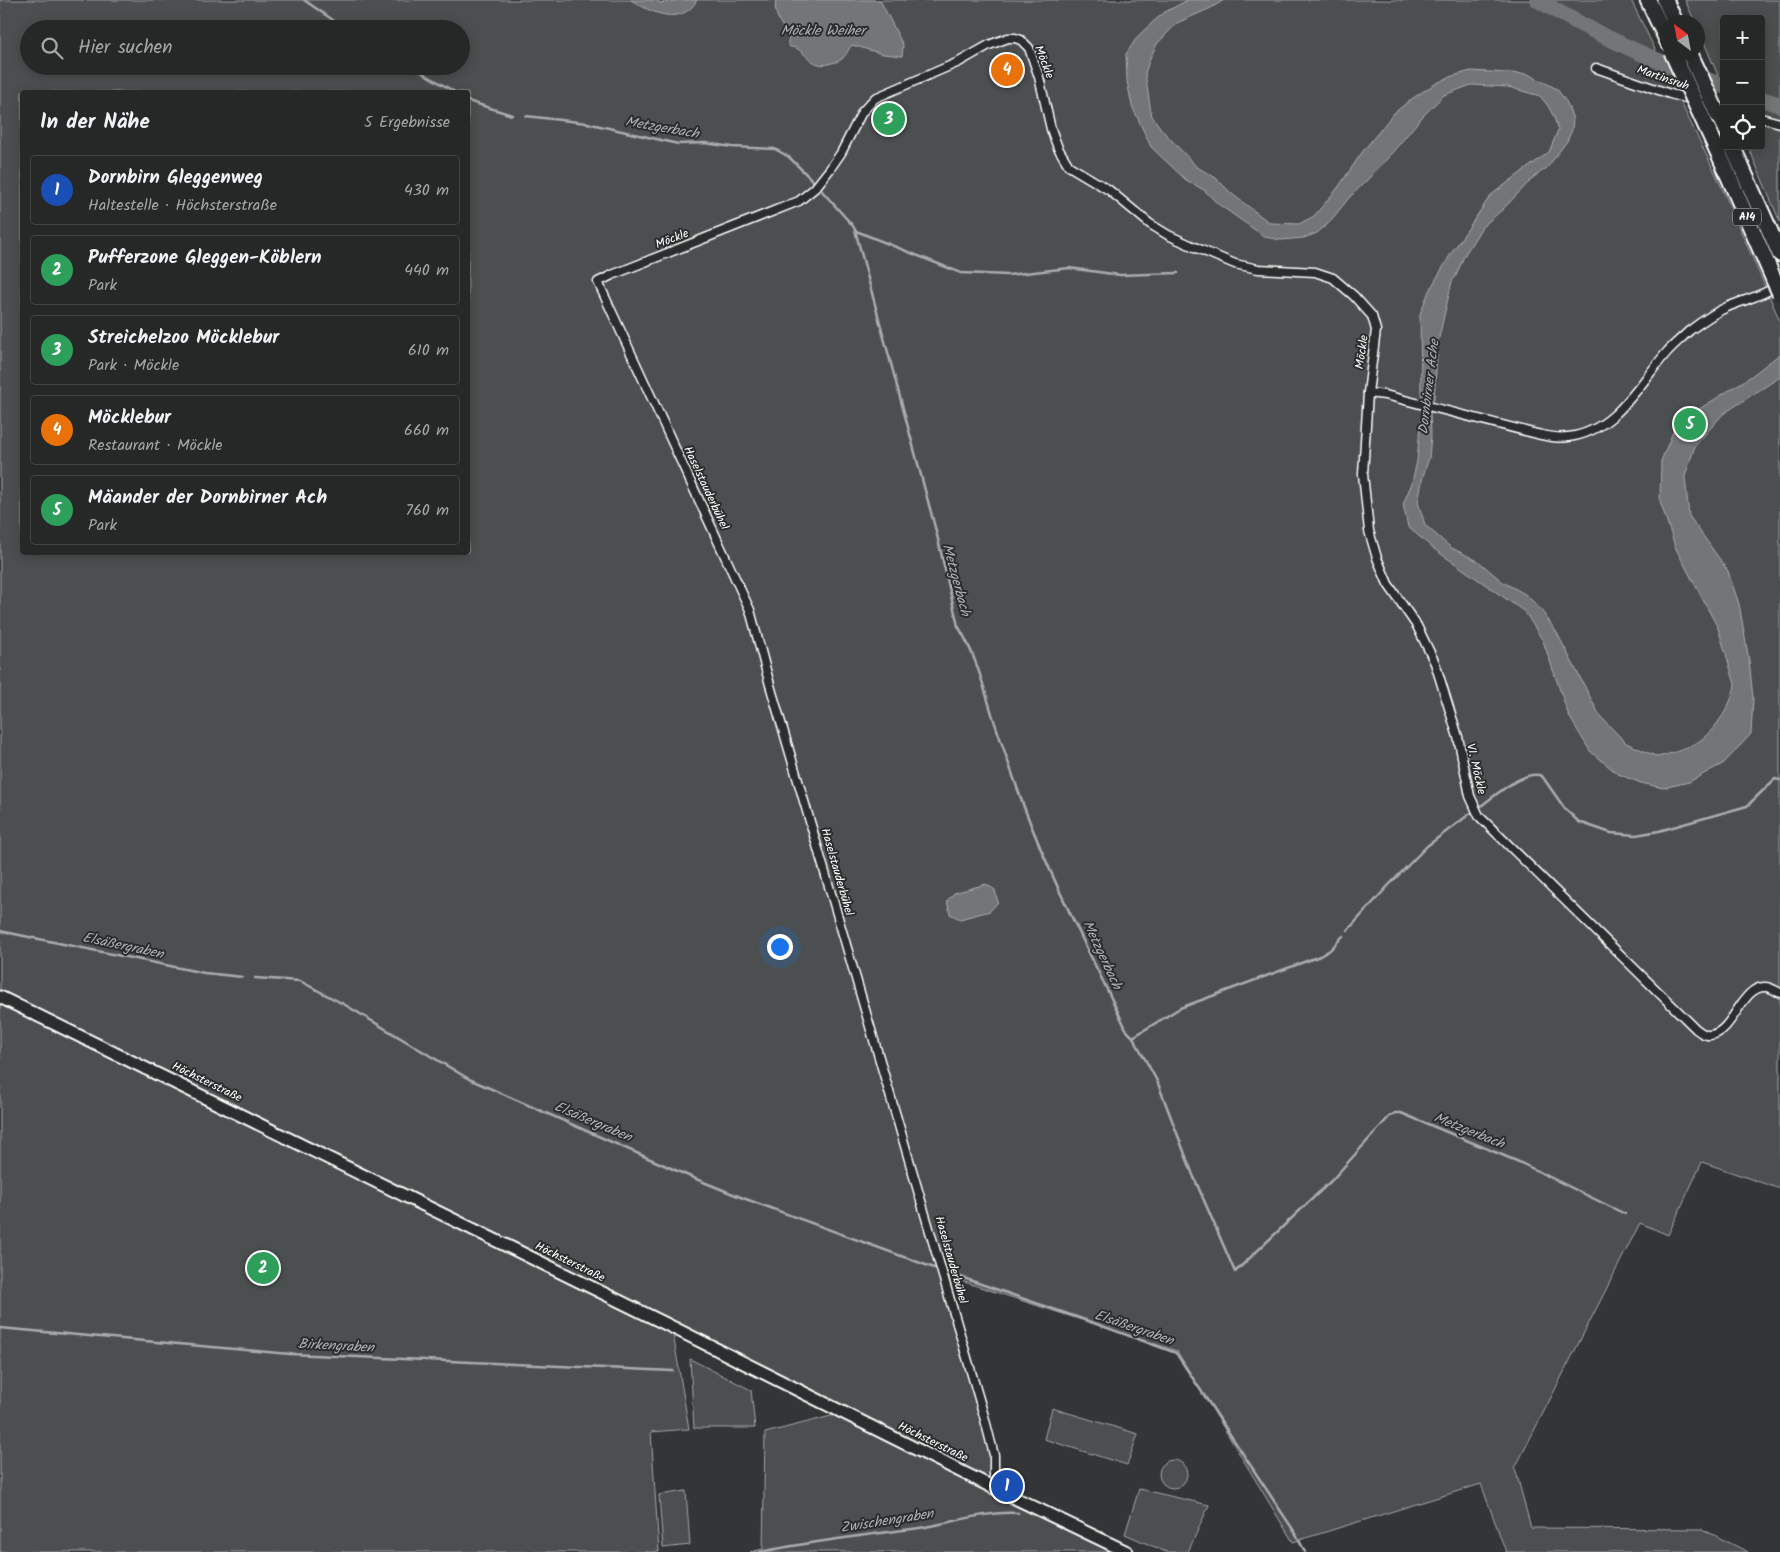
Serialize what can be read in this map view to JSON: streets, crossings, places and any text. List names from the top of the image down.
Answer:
{
  "streets": {
    "highway": ["A14"],
    "main road": ["Höchsterstraße"],
    "street": [
      "Möckle",
      "Martinsruh",
      "Haselstauderbühel",
      "VI. Möckle"
    ]
  },
  "crossings": [
    ["Möckle", "Haselstauderbühel"],
    ["Möckle", "VI. Möckle"],
    ["Haselstauderbühel", "Höchsterstraße"]
  ],
  "water": [
    "Möckle Weiher",
    "Metzgerbach",
    "Dornbirner Ache",
    "Elsäßergraben",
    "Birkengraben",
    "Zwischengraben"
  ],
  "north": "top left",
  "page": {
    "map_buttons": ["+", "−"],
    "search": "Hier suchen",
    "pins": [
      "4",
      "3",
      "5",
      "2",
      "1"
    ],
    "heading": ["In der Nähe", "5 Ergebnisse"],
    "list": [
      {
        "mark": "1",
        "name": "Dornbirn Gleggenweg",
        "note": "Haltestelle · Höchsterstraße",
        "value": "430 m"
      },
      {
        "mark": "2",
        "name": "Pufferzone Gleggen-Köblern",
        "note": "Park",
        "value": "440 m"
      },
      {
        "mark": "3",
        "name": "Streichelzoo Möcklebur",
        "note": "Park · Möckle",
        "value": "610 m"
      },
      {
        "mark": "4",
        "name": "Möcklebur",
        "note": "Restaurant · Möckle",
        "value": "660 m"
      },
      {
        "mark": "5",
        "name": "Mäander der Dornbirner Ach",
        "note": "Park",
        "value": "760 m"
      }
    ]
  }
}
